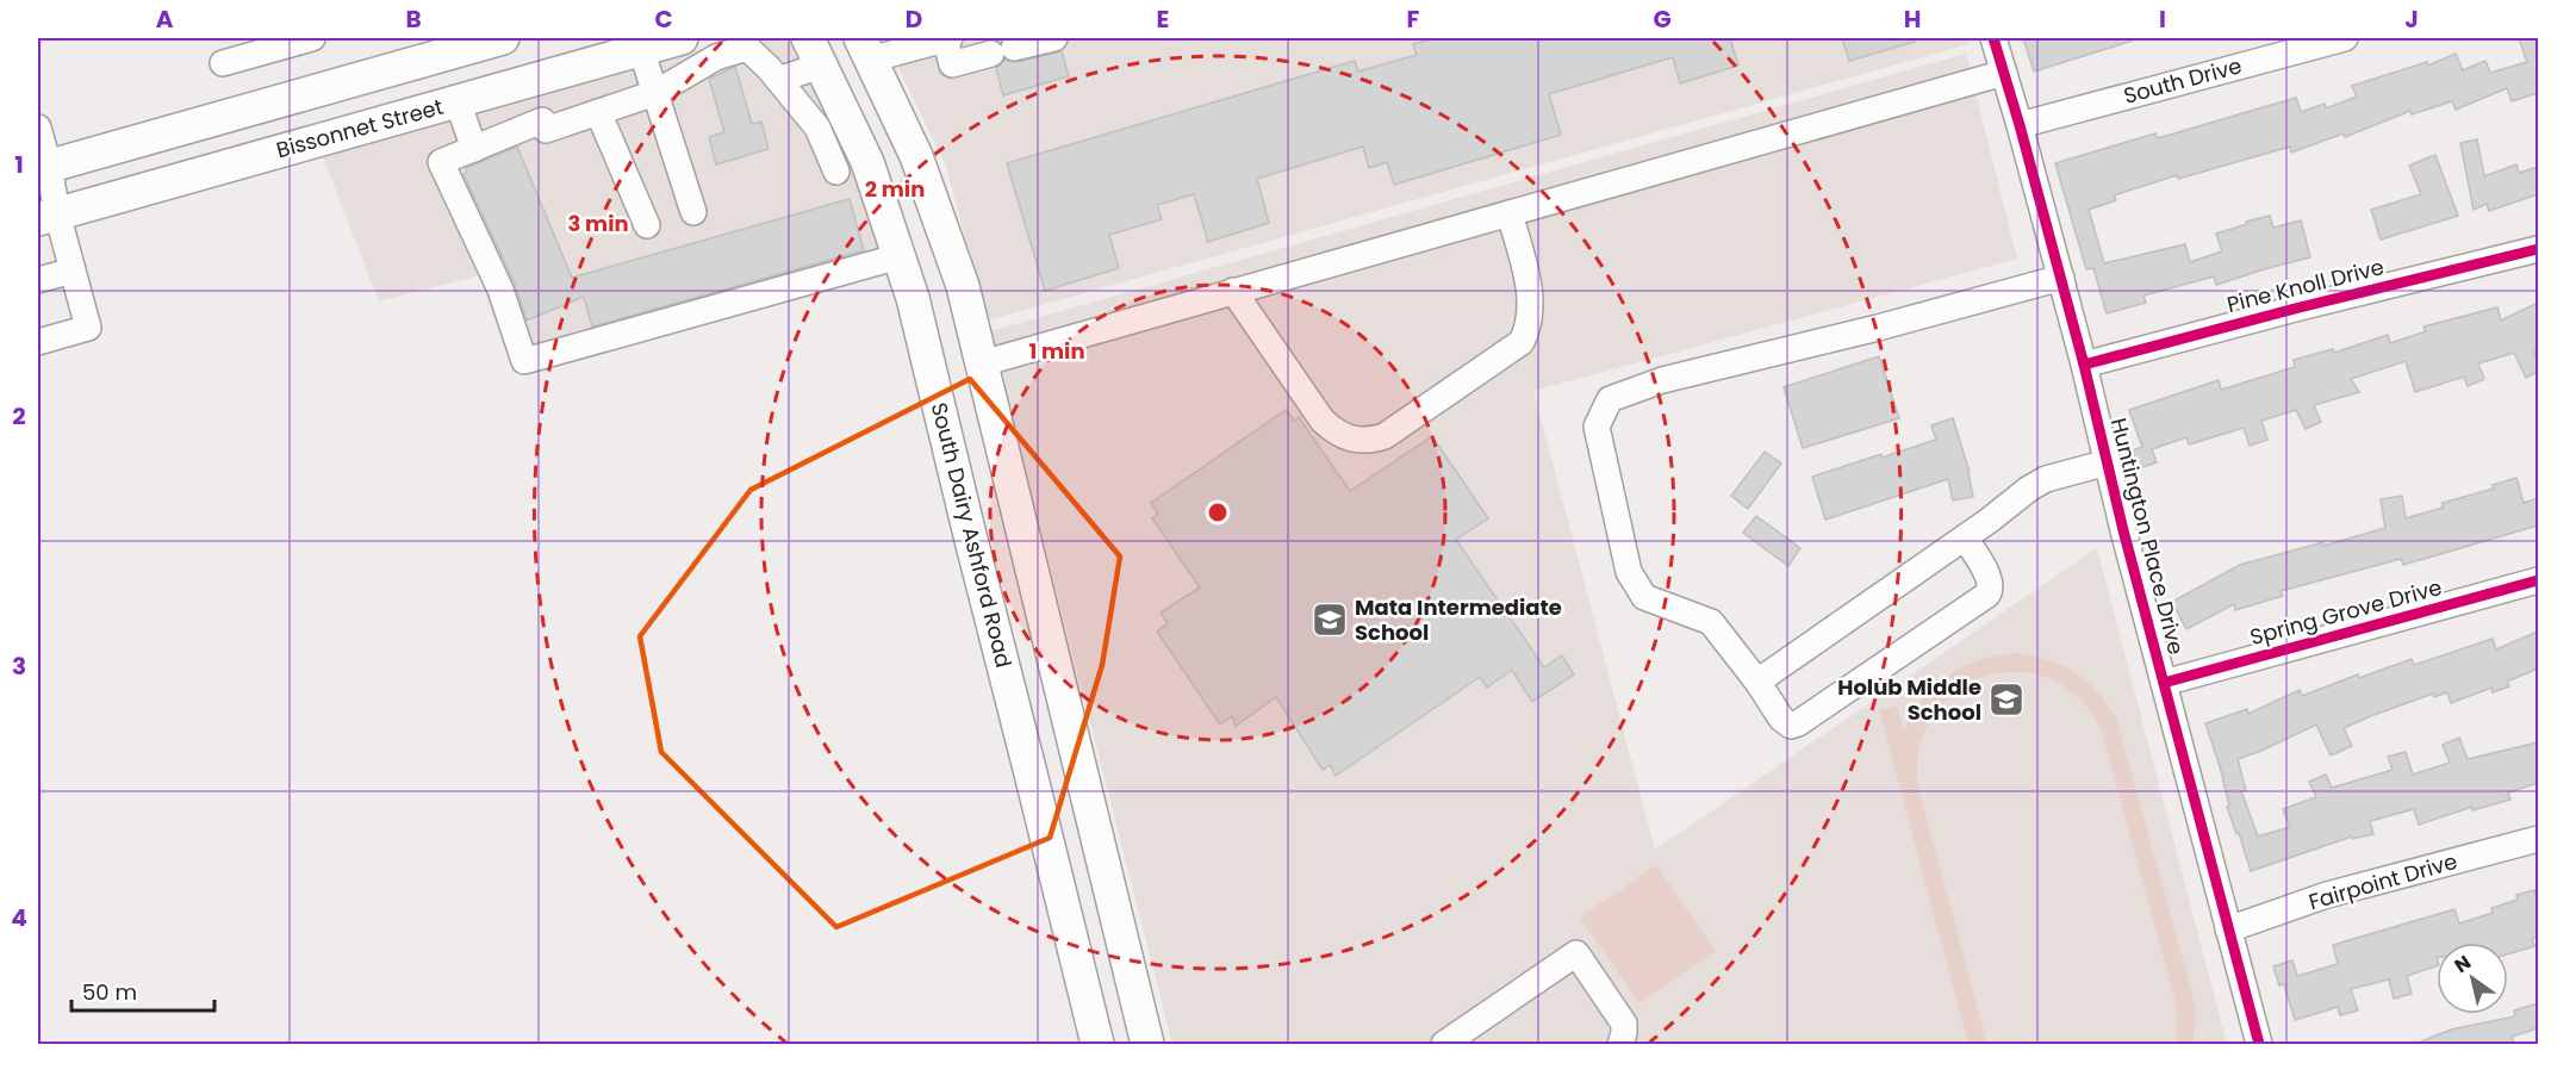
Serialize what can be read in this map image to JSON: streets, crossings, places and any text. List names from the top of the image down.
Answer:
{
  "streets": {
    "main road": ["Bissonnet Street", "South Dairy Ashford Road"],
    "street": [
      "South Drive",
      "Pine Knoll Drive",
      "Huntington Place Drive",
      "Spring Grove Drive",
      "Fairpoint Drive"
    ]
  },
  "crossings": [
    ["South Drive", "Huntington Place Drive"],
    ["Pine Knoll Drive", "Huntington Place Drive"],
    ["Huntington Place Drive", "Spring Grove Drive"],
    ["Huntington Place Drive", "Fairpoint Drive"]
  ],
  "places": {
    "school or university": ["Mata Intermediate School", "Holub Middle School"]
  },
  "scale_bar": "50 m",
  "north": "top left",
  "grid": {
    "columns": [
      "A",
      "B",
      "C",
      "D",
      "E",
      "F",
      "G",
      "H",
      "I",
      "J"
    ],
    "rows": [
      "1",
      "2",
      "3",
      "4"
    ]
  },
  "rings": ["2 min", "3 min", "1 min"]
}
